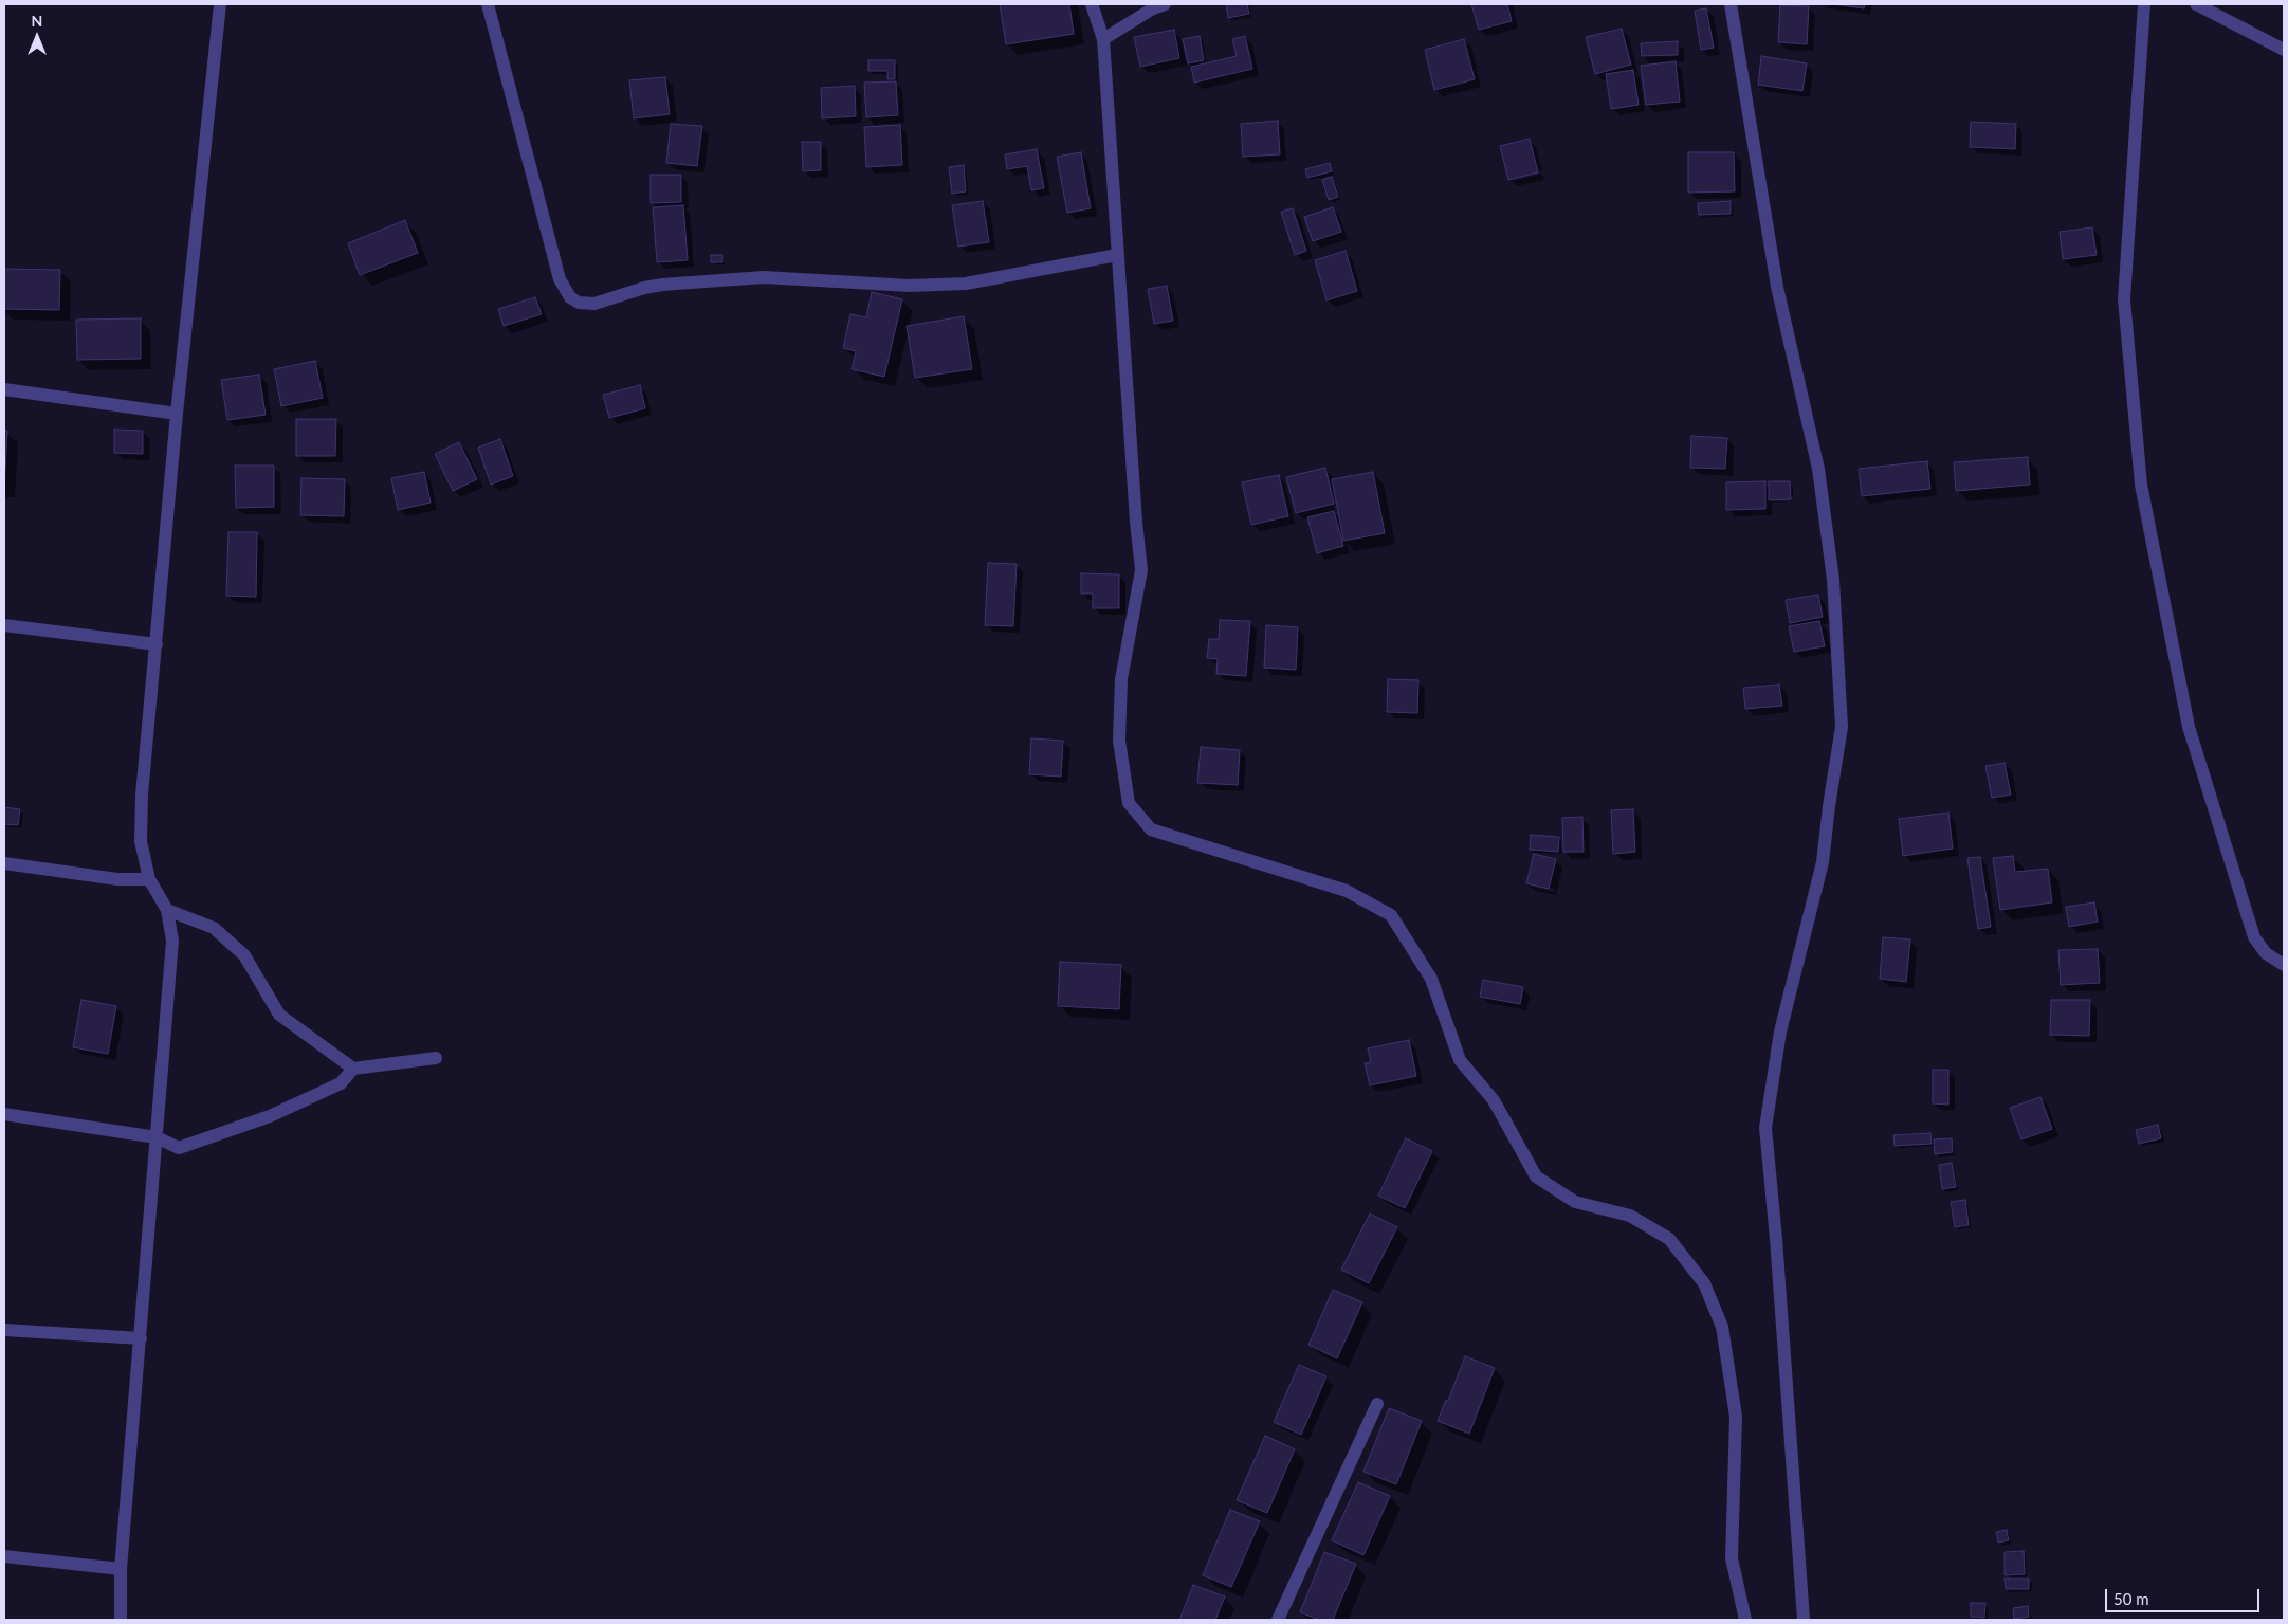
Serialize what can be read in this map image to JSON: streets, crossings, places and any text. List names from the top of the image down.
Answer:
{
  "scale_bar": "50 m",
  "north": "top"
}
